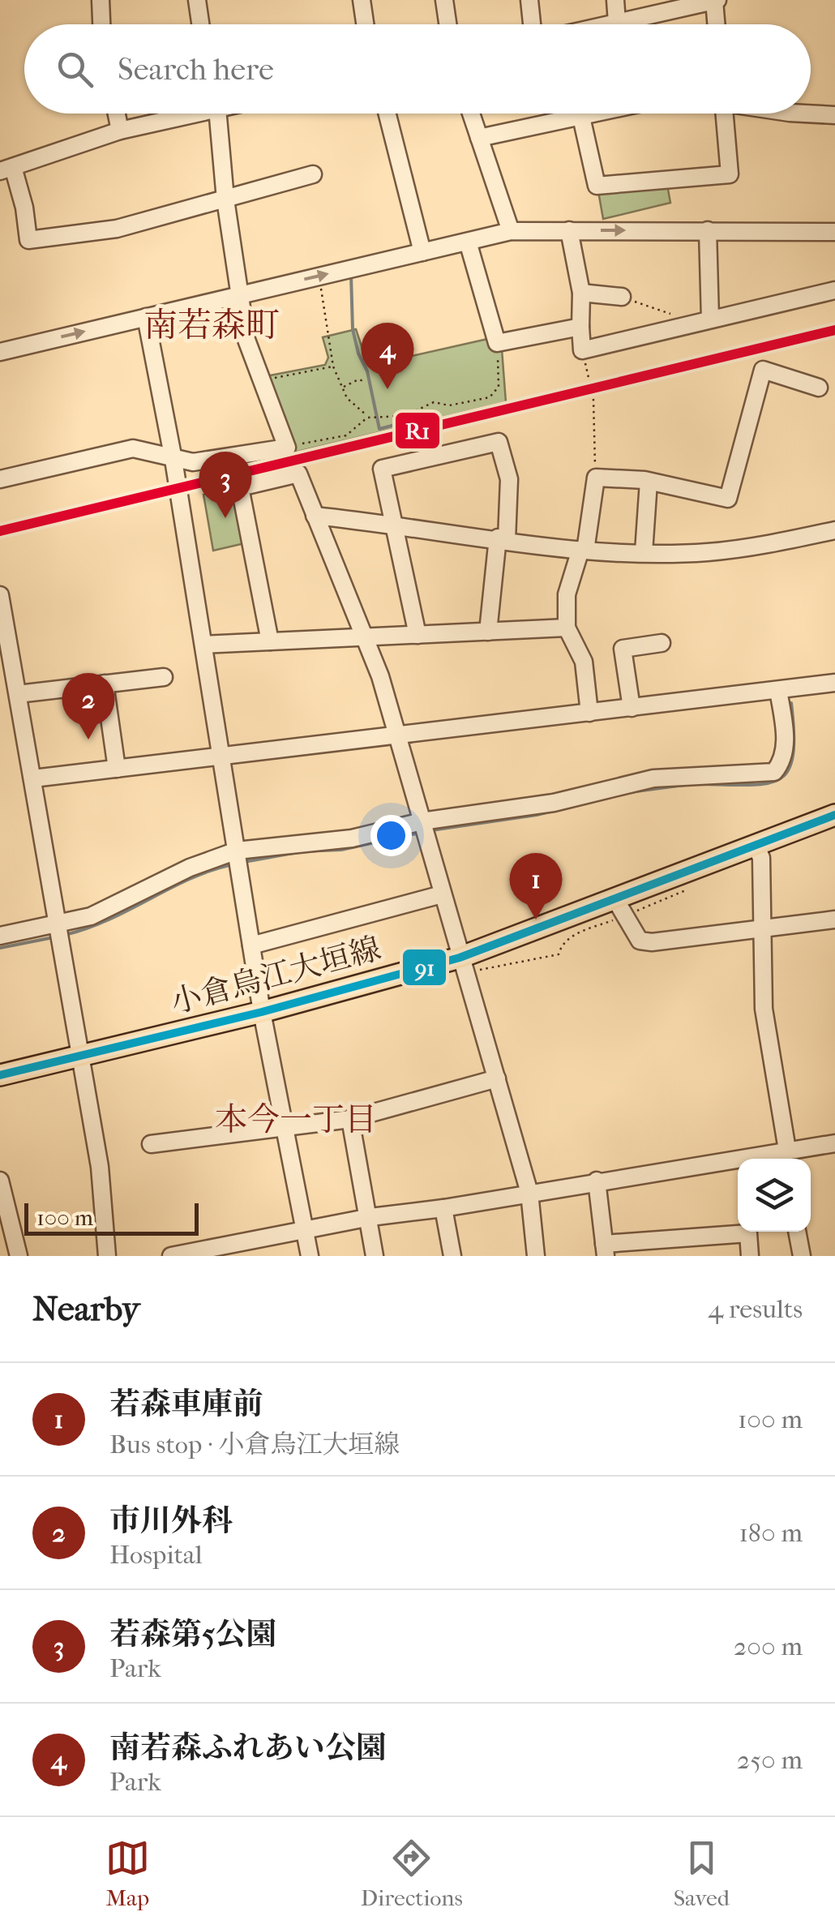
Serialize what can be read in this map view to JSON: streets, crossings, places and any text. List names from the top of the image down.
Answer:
{
  "streets": {
    "main road": ["小倉烏江大垣線"]
  },
  "districts": ["南若森町", "本今一丁目"],
  "lines": ["transit line R1", "transit line 91"],
  "scale_bar": "100 m",
  "page": {
    "search": "Search here",
    "pins": [
      "4",
      "3",
      "2",
      "1"
    ],
    "scale": "100 m",
    "heading": ["Nearby", "4 results"],
    "list": [
      {
        "mark": "1",
        "name": "若森車庫前",
        "note": "Bus stop · 小倉烏江大垣線",
        "value": "100 m"
      },
      {
        "mark": "2",
        "name": "市川外科",
        "note": "Hospital",
        "value": "180 m"
      },
      {
        "mark": "3",
        "name": "若森第5公園",
        "note": "Park",
        "value": "200 m"
      },
      {
        "mark": "4",
        "name": "南若森ふれあい公園",
        "note": "Park",
        "value": "250 m"
      }
    ],
    "nav": ["Map", "Directions", "Saved"]
  }
}
